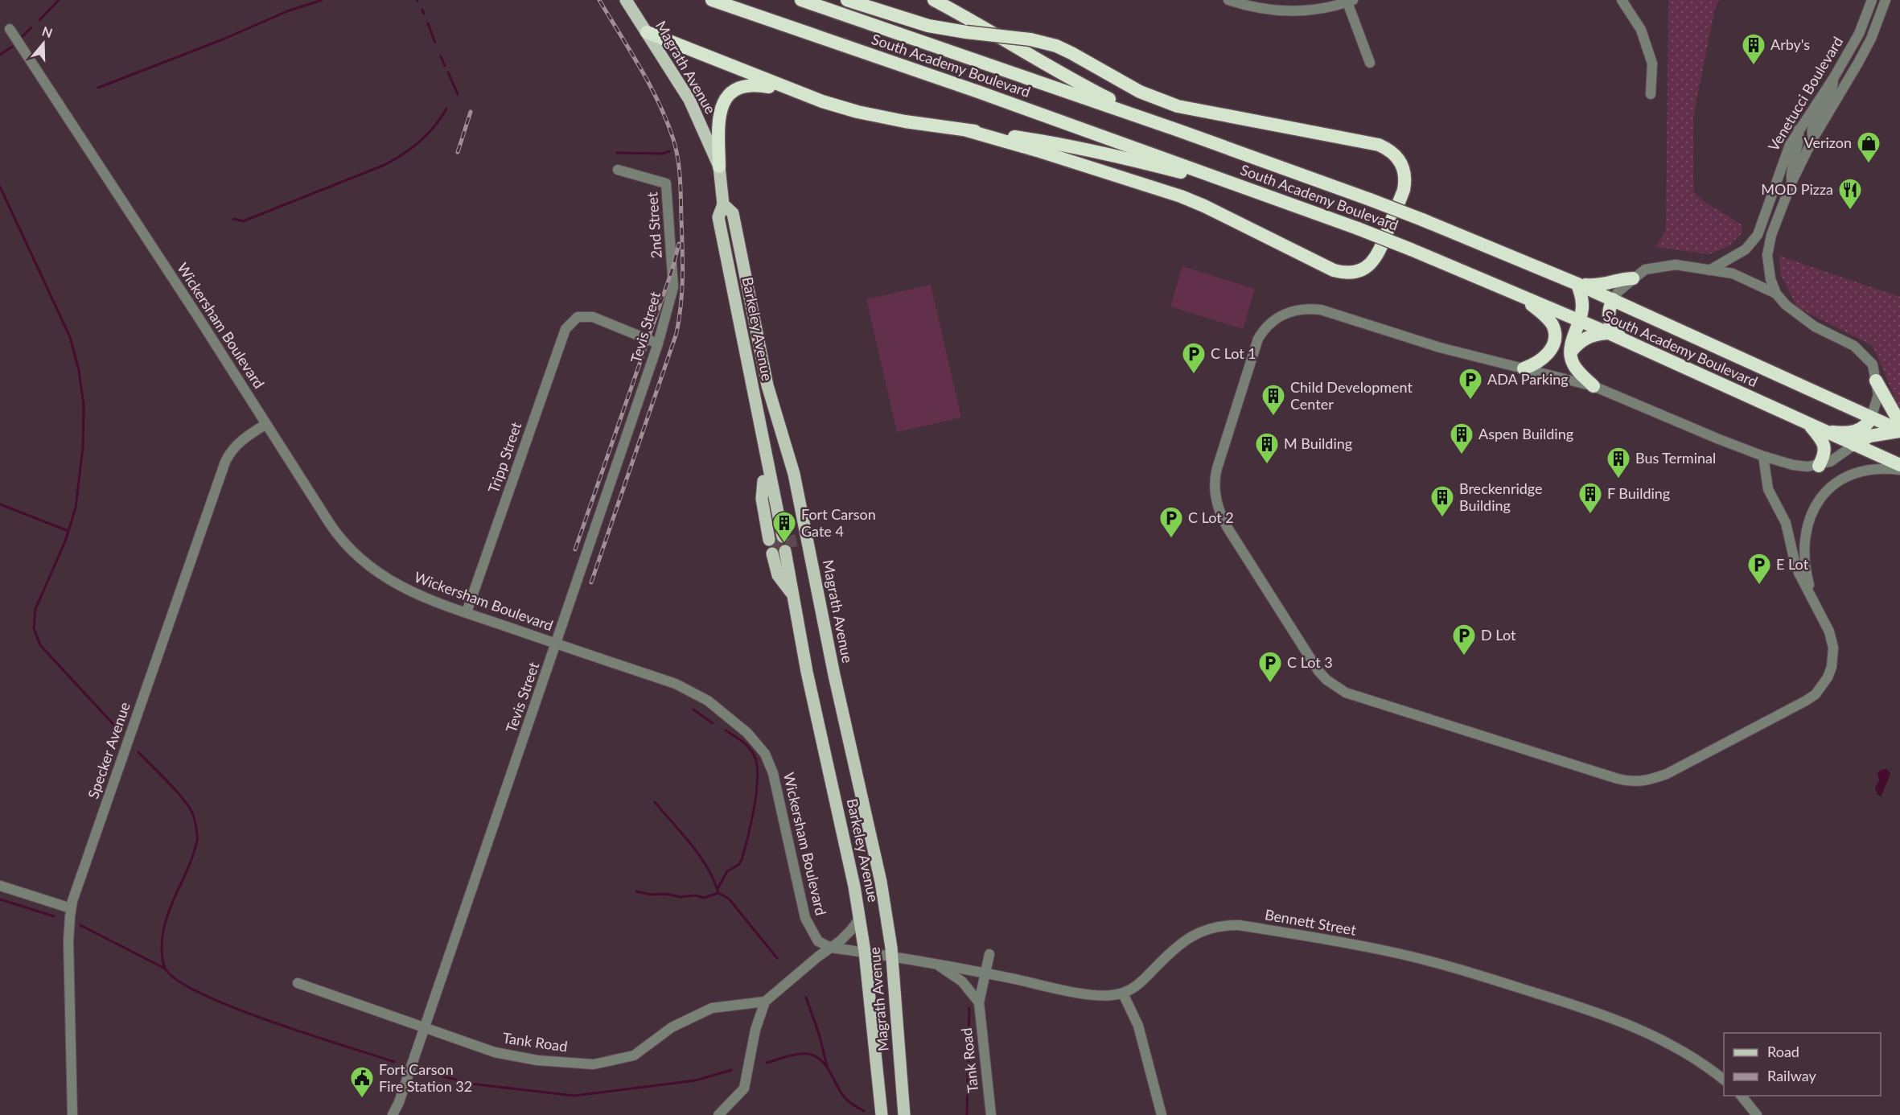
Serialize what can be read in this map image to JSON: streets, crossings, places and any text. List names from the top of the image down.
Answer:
{
  "streets": {
    "highway": ["South Academy Boulevard"],
    "main road": ["Magrath Avenue", "Barkeley Avenue"],
    "street": [
      "Venetucci Boulevard",
      "2nd Street",
      "Wickersham Boulevard",
      "Tevis Street",
      "Tripp Street",
      "Specker Avenue",
      "Bennett Street",
      "Tank Road"
    ]
  },
  "crossings": [
    ["South Academy Boulevard", "Venetucci Boulevard"],
    ["Magrath Avenue", "Barkeley Avenue"],
    ["Magrath Avenue", "Bennett Street"],
    ["2nd Street", "Tevis Street"],
    ["Wickersham Boulevard", "Tevis Street"],
    ["Wickersham Boulevard", "Tripp Street"],
    ["Wickersham Boulevard", "Specker Avenue"],
    ["Tevis Street", "Tripp Street"],
    ["Tevis Street", "Tank Road"],
    ["Bennett Street", "Tank Road"]
  ],
  "places": {
    "building": [
      "Arby's",
      "Child Development Center",
      "Aspen Building",
      "M Building",
      "Bus Terminal",
      "F Building",
      "Breckenridge Building",
      "Fort Carson Gate 4"
    ],
    "shop": ["Verizon"],
    "restaurant": ["MOD Pizza"],
    "parking": [
      "C Lot 1",
      "ADA Parking",
      "C Lot 2",
      "E Lot",
      "D Lot",
      "C Lot 3"
    ],
    "public building": ["Fort Carson Fire Station 32"]
  },
  "legend": ["Road", "Railway"],
  "north": "top"
}
